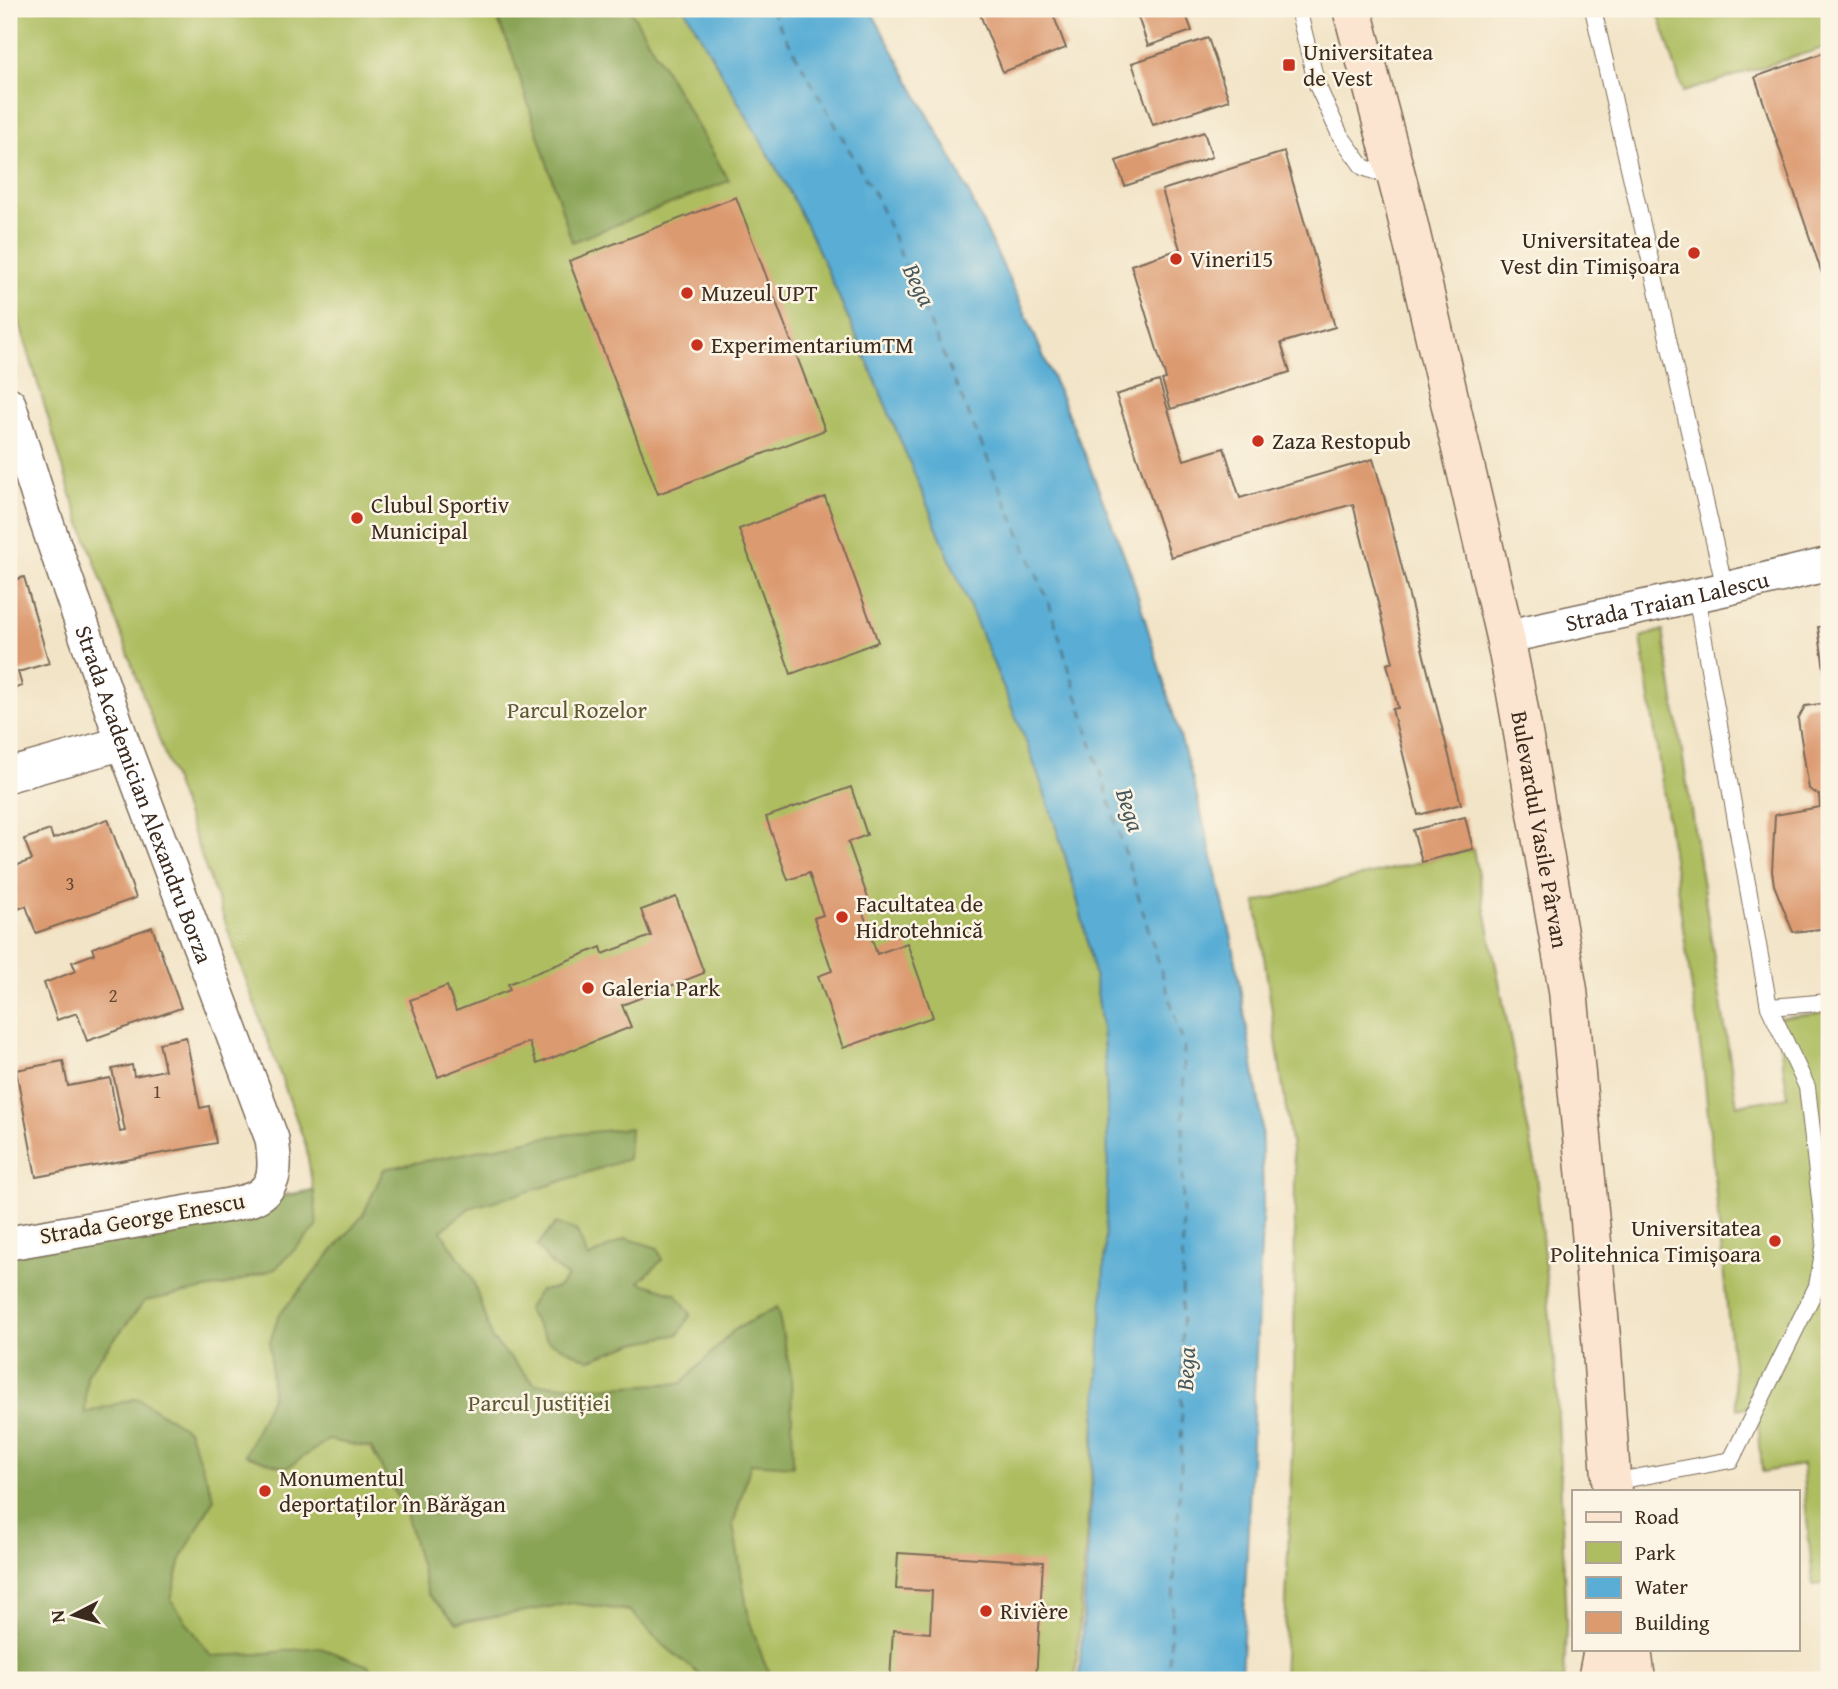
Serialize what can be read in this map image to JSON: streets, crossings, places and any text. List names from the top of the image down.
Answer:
{
  "streets": {
    "main road": ["Bulevardul Vasile Pârvan"],
    "street": ["Strada Traian Lalescu", "Strada Academician Alexandru Borza", "Strada George Enescu"]
  },
  "crossings": [
    ["Strada Traian Lalescu", "Bulevardul Vasile Pârvan"],
    ["Strada Academician Alexandru Borza", "Strada George Enescu"]
  ],
  "water": ["Bega"],
  "parks": ["Parcul Rozelor", "Parcul Justiției"],
  "places": {
    "transit": ["Universitatea de Vest"],
    "other": [
      "Universitatea de Vest din Timișoara",
      "Vineri15",
      "Muzeul UPT",
      "ExperimentariumTM",
      "Zaza Restopub",
      "Clubul Sportiv Municipal",
      "Facultatea de Hidrotehnică",
      "Galeria Park",
      "Universitatea Politehnica Timișoara",
      "Monumentul deportaților în Bărăgan",
      "Rivière"
    ]
  },
  "house_numbers": ["3", "2", "1"],
  "legend": [
    "Road",
    "Park",
    "Water",
    "Building"
  ],
  "north": "left"
}
